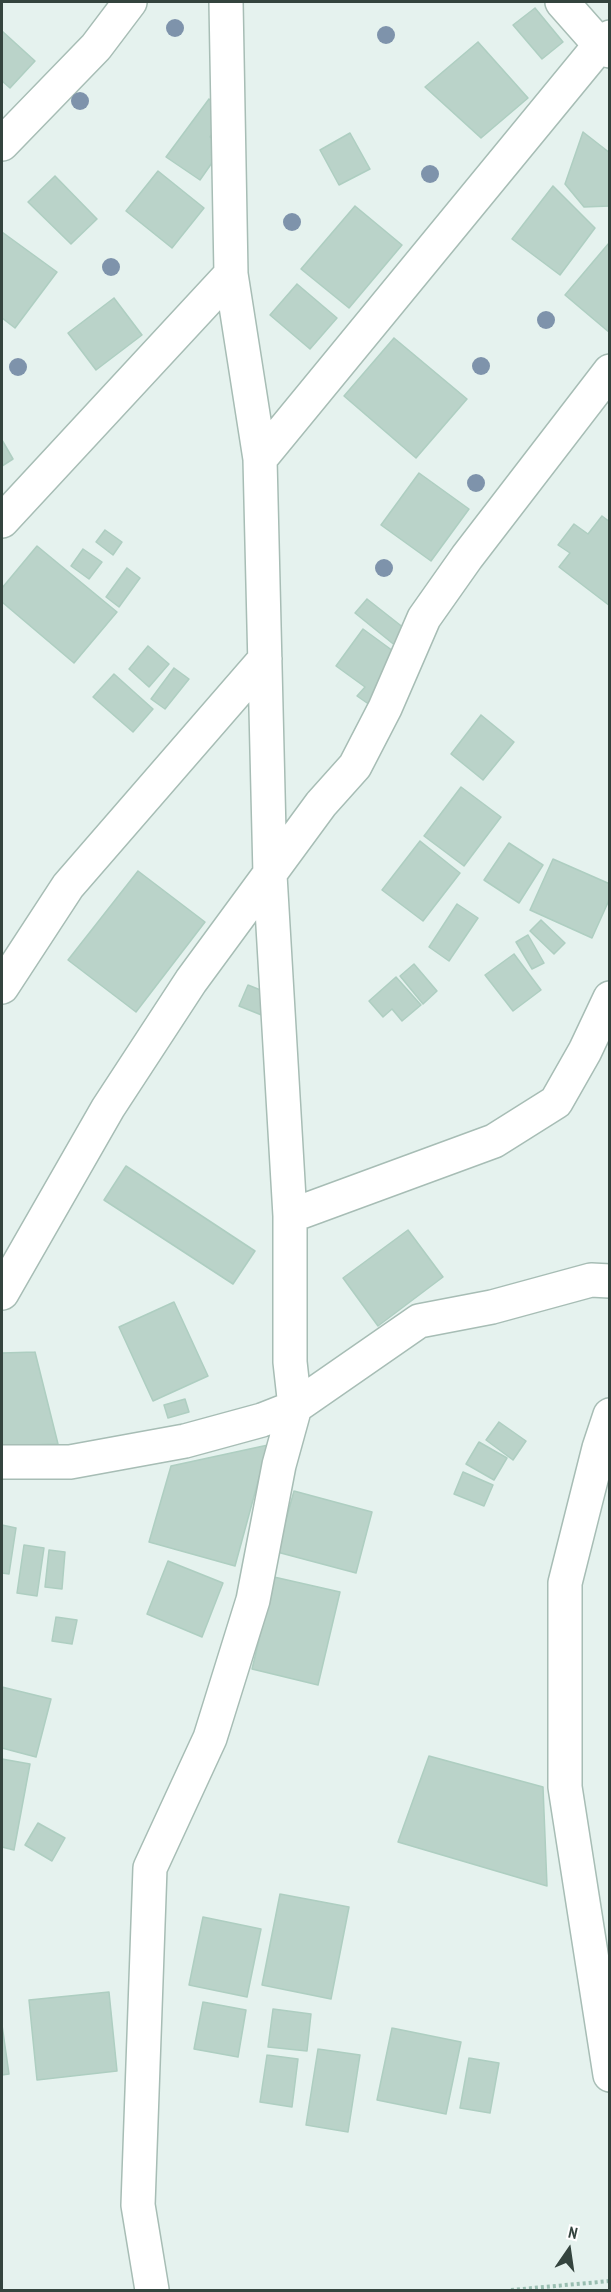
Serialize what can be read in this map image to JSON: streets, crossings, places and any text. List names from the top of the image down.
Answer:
{
  "north": "top"
}
